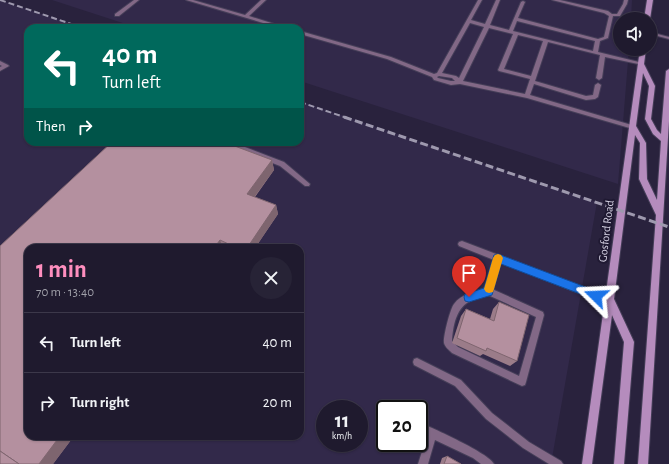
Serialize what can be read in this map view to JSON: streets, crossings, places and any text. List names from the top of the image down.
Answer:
{
  "streets": {
    "main road": ["Gosford Road"]
  },
  "page": {
    "turn": ["40 m", "Turn left"],
    "then": "Then",
    "heading": ["1 min", "70 m · 13:40"],
    "list": [
      {
        "name": "Turn left",
        "value": "40 m"
      },
      {
        "name": "Turn right",
        "value": "20 m"
      }
    ],
    "speed": "11 km/h",
    "limit": "20"
  }
}
